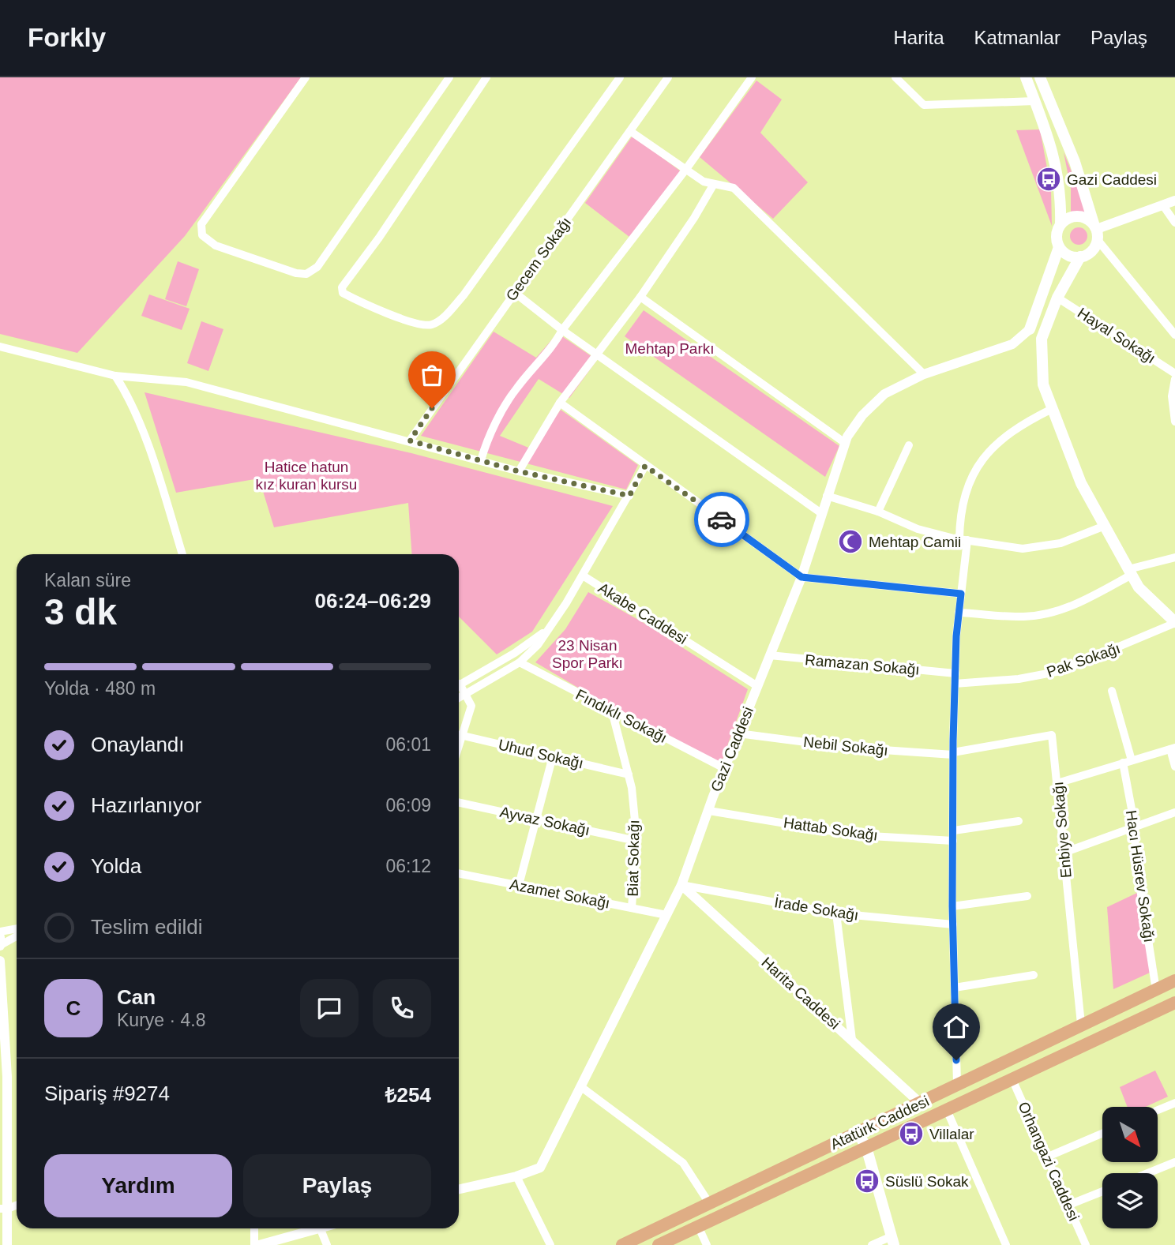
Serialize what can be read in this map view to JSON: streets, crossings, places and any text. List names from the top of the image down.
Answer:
{
  "streets": {
    "main road": ["Atatürk Caddesi"],
    "street": [
      "Gecem Sokağı",
      "Hayal Sokağı",
      "Akabe Caddesi",
      "Pak Sokağı",
      "Ramazan Sokağı",
      "Fındıklı Sokağı",
      "Nebil Sokağı",
      "Gazi Caddesi",
      "Uhud Sokağı",
      "Ayvaz Sokağı",
      "Hattab Sokağı",
      "Enbiye Sokağı",
      "Biat Sokağı",
      "Hacı Hüsrev Sokağı",
      "Azamet Sokağı",
      "İrade Sokağı",
      "Harita Caddesi",
      "Orhangazi Caddesi"
    ]
  },
  "crossings": [
    ["Akabe Caddesi", "Fındıklı Sokağı"],
    ["Akabe Caddesi", "Gazi Caddesi"],
    ["Ramazan Sokağı", "Gazi Caddesi"],
    ["Fındıklı Sokağı", "Gazi Caddesi"],
    ["Fındıklı Sokağı", "Biat Sokağı"],
    ["Nebil Sokağı", "Gazi Caddesi"],
    ["Nebil Sokağı", "Enbiye Sokağı"],
    ["Gazi Caddesi", "Hattab Sokağı"],
    ["Gazi Caddesi", "Azamet Sokağı"],
    ["Gazi Caddesi", "İrade Sokağı"],
    ["Gazi Caddesi", "Harita Caddesi"],
    ["Uhud Sokağı", "Biat Sokağı"],
    ["Ayvaz Sokağı", "Biat Sokağı"],
    ["Enbiye Sokağı", "Atatürk Caddesi"],
    ["Biat Sokağı", "Azamet Sokağı"],
    ["Hacı Hüsrev Sokağı", "Atatürk Caddesi"],
    ["İrade Sokağı", "Harita Caddesi"],
    ["Harita Caddesi", "Atatürk Caddesi"],
    ["Atatürk Caddesi", "Orhangazi Caddesi"]
  ],
  "parks": ["Mehtap Parkı", "Hatice hatun kız kuran kursu", "23 Nisan Spor Parkı"],
  "places": {
    "bus stop": ["Gazi Caddesi", "Villalar", "Süslü Sokak"],
    "mosque": ["Mehtap Camii"]
  },
  "north": "bottom right",
  "page": {
    "header": "Forkly",
    "nav": ["Harita", "Katmanlar", "Paylaş"],
    "heading": ["3 dk", "Kalan süre", "06:24–06:29"],
    "panel": [
      "Can",
      "Kurye · 4.8",
      "Sipariş #9274",
      "₺254"
    ],
    "bar": "Yolda · 480 m",
    "list": [
      ["Onaylandı", "06:01"],
      ["Hazırlanıyor", "06:09"],
      ["Yolda", "06:12"],
      "Teslim edildi"
    ],
    "round": "C",
    "buttons": ["Yardım", "Paylaş"]
  }
}
